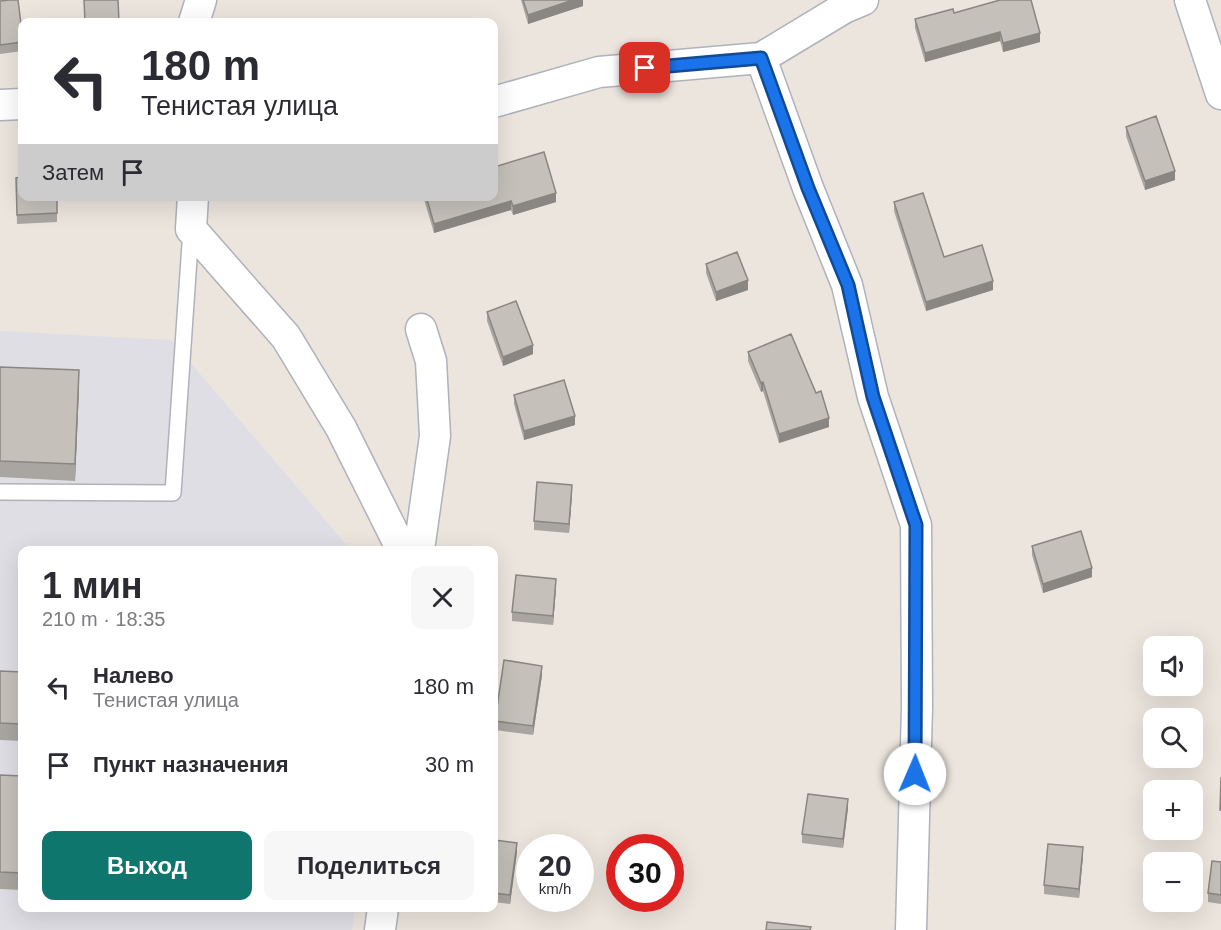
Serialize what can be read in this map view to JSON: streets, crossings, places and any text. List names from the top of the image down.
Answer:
{
  "page": {
    "turn": ["180 m", "Тенистая улица"],
    "then": "Затем",
    "heading": ["1 мин", "210 m · 18:35"],
    "map_buttons": ["+", "−"],
    "list": [
      {
        "name": "Налево",
        "note": "Тенистая улица",
        "value": "180 m"
      },
      {
        "name": "Пункт назначения",
        "value": "30 m"
      }
    ],
    "buttons": ["Выход", "Поделиться"],
    "speed": "20 km/h",
    "limit": "30"
  }
}
